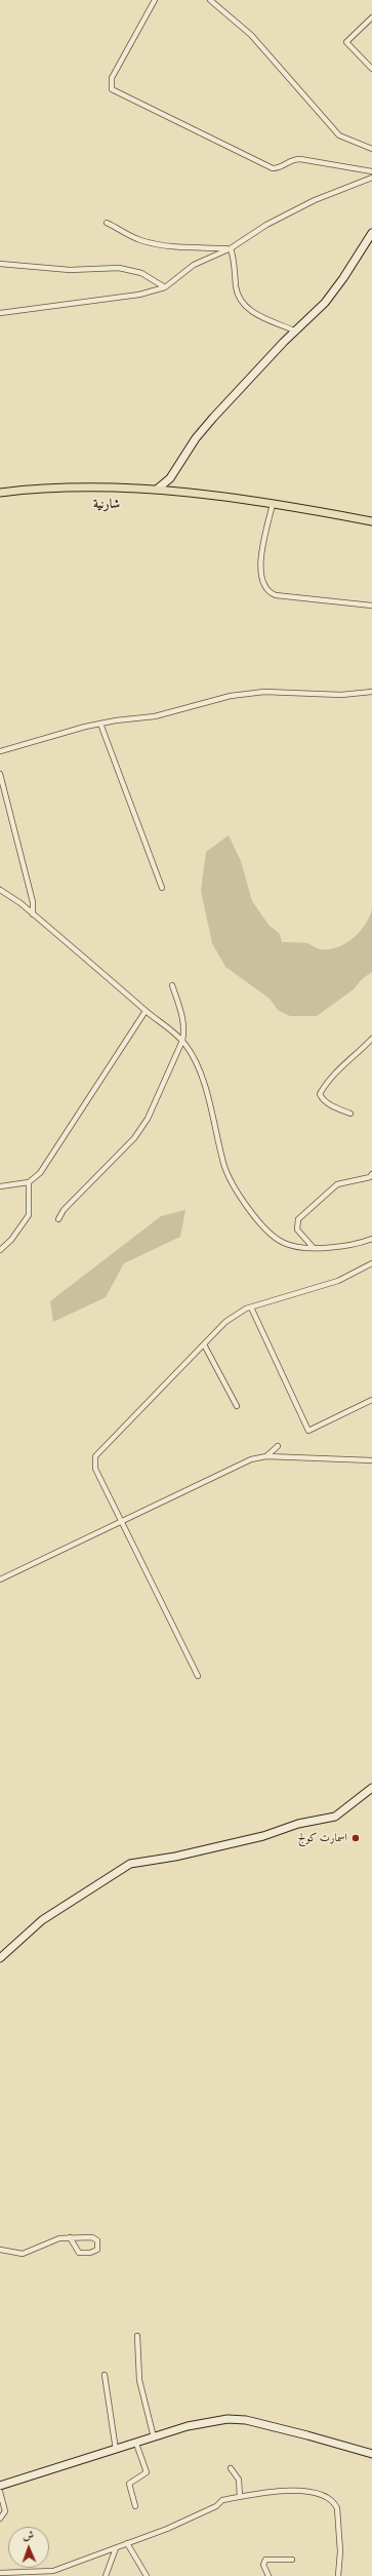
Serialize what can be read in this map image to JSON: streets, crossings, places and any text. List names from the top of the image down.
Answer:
{
  "districts": ["شارنية"],
  "places": ["اسمارت كولج"],
  "north": "top"
}
